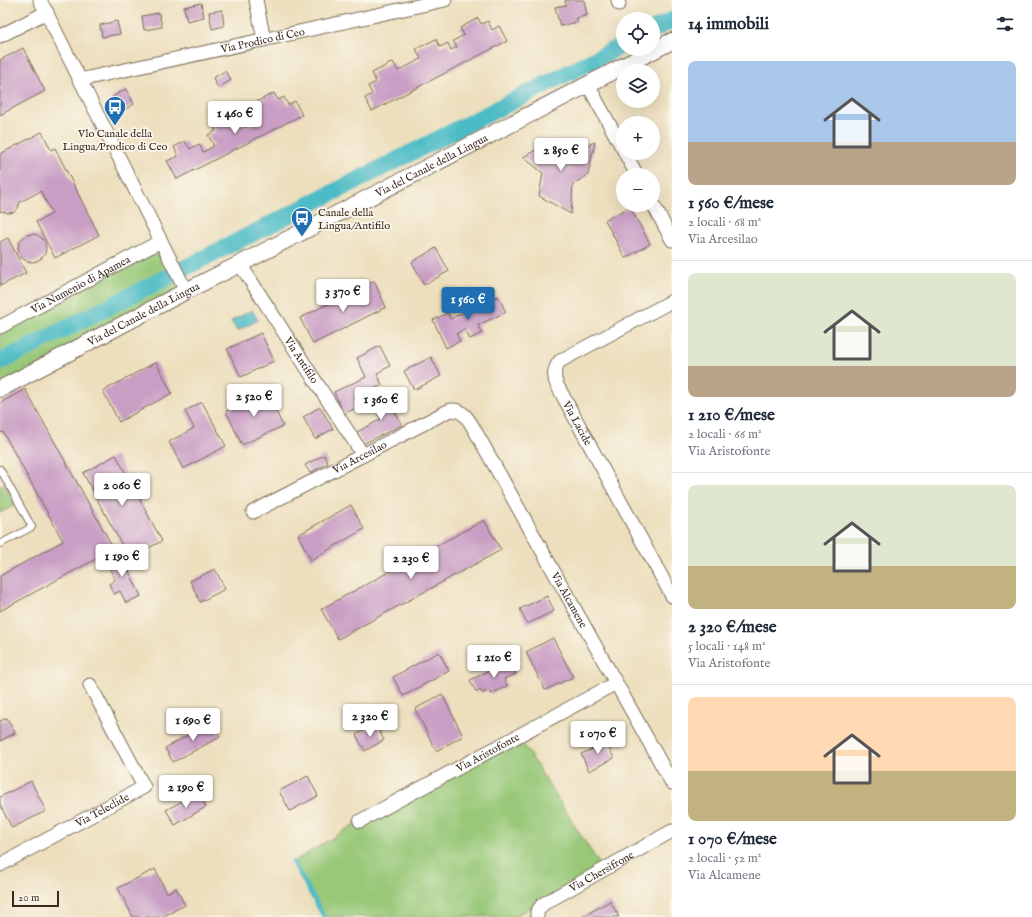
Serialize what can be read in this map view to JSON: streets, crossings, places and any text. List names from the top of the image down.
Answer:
{
  "streets": {
    "street": [
      "Via Prodico di Ceo",
      "Via del Canale della Lingua",
      "Via Numenio di Apamea",
      "Via Antifilo",
      "Via Lacide",
      "Via Arcesilao",
      "Via Alcamene",
      "Via Aristofonte",
      "Via Teleclide",
      "Via Chersifrone"
    ]
  },
  "crossings": [
    ["Via del Canale della Lingua", "Via Antifilo"],
    ["Via Antifilo", "Via Arcesilao"],
    ["Via Arcesilao", "Via Alcamene"],
    ["Via Alcamene", "Via Aristofonte"]
  ],
  "places": {
    "bus stop": ["Vlo Canale della Lingua/Prodico di Ceo", "Canale della Lingua/Antifilo"]
  },
  "scale_bar": "20 m",
  "page": {
    "heading": "14 immobili",
    "map_buttons": ["+", "−"],
    "list": [
      {
        "name": "1 560 €/mese",
        "note": "2 locali · 68 m² · Via Arcesilao"
      },
      {
        "name": "1 210 €/mese",
        "note": "2 locali · 66 m² · Via Aristofonte"
      },
      {
        "name": "2 320 €/mese",
        "note": "5 locali · 148 m² · Via Aristofonte"
      },
      {
        "name": "1 070 €/mese",
        "note": "2 locali · 52 m² · Via Alcamene"
      }
    ],
    "price": [
      "1 460 €",
      "2 850 €",
      "3 370 €",
      "1 560 €",
      "2 520 €",
      "1 360 €",
      "2 060 €",
      "1 190 €",
      "2 230 €",
      "1 210 €",
      "2 320 €",
      "1 690 €",
      "1 070 €",
      "2 190 €"
    ],
    "scale": "20 m"
  }
}
